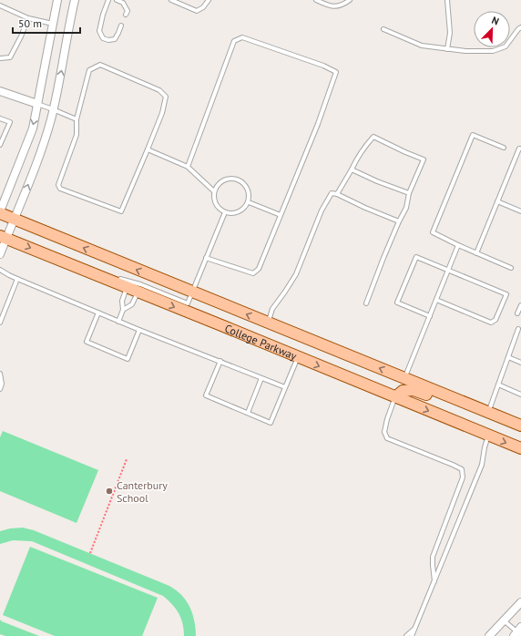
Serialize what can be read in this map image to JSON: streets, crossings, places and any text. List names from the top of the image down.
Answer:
{
  "streets": {
    "main road": ["College Parkway"]
  },
  "places": ["Canterbury School"],
  "scale_bar": "50 m",
  "north": "top right"
}
